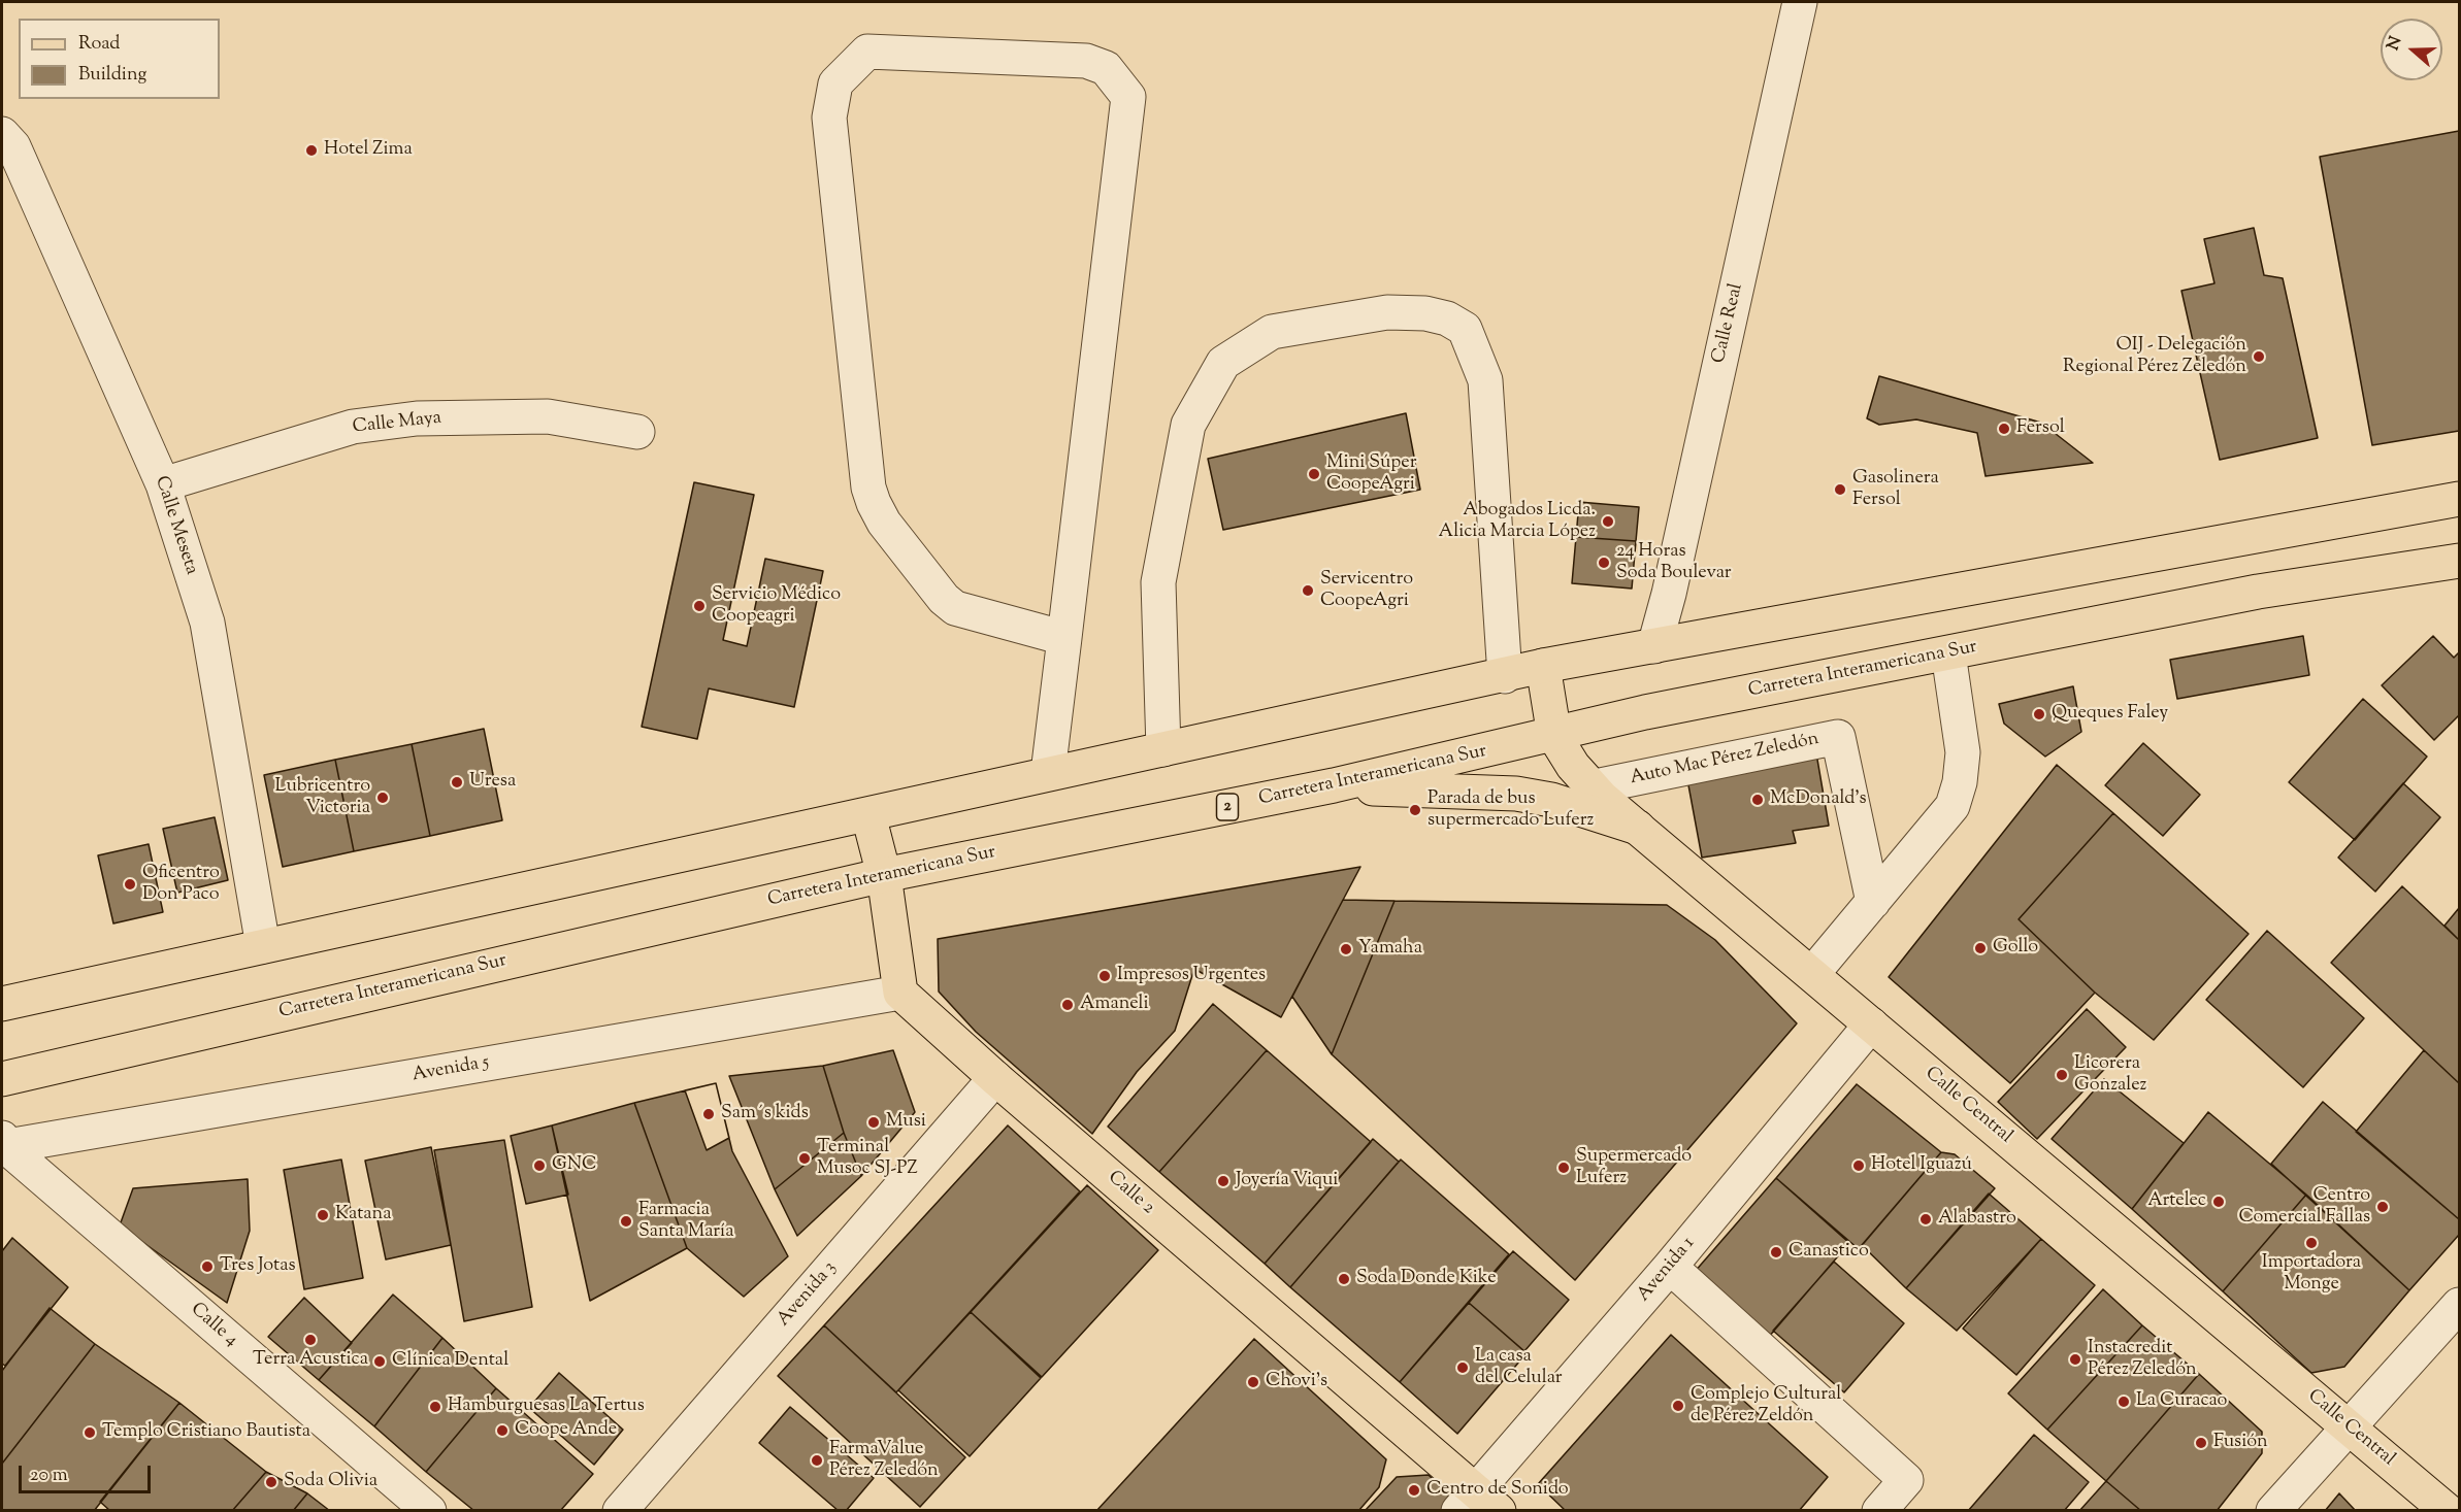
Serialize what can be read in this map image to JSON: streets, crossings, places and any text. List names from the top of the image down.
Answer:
{
  "streets": {
    "main road": [
      "Carretera Interamericana Sur",
      "2",
      "Calle Central",
      "Calle 2"
    ],
    "street": [
      "Calle Real",
      "Calle Maya",
      "Calle Meseta",
      "Auto Mac Pérez Zeledón",
      "Avenida 5",
      "Avenida 1",
      "Avenida 3",
      "Calle 4"
    ]
  },
  "crossings": [
    ["Calle Maya", "Calle Meseta"],
    ["Carretera Interamericana Sur", "Calle Central"],
    ["Auto Mac Pérez Zeledón", "Calle Central"],
    ["Avenida 5", "Calle 2"],
    ["Avenida 5", "Calle 4"],
    ["Calle Central", "Avenida 1"],
    ["Calle 2", "Avenida 1"],
    ["Calle 2", "Avenida 3"]
  ],
  "places": [
    "Hotel Zima",
    "OIJ - Delegación Regional Pérez Zeledón",
    "Fersol",
    "Mini Súper CoopeAgri",
    "Gasolinera Fersol",
    "Abogados Licda. Alicia Marcia López",
    "24 Horas Soda Boulevar",
    "Servicentro CoopeAgri",
    "Servicio Médico Coopeagri",
    "Queques Faley",
    "Uresa",
    "Lubricentro Victoria",
    "McDonald's",
    "Parada de bus supermercado Luferz",
    "Oficentro Don Paco",
    "Gollo",
    "Yamaha",
    "Impresos Urgentes",
    "Amaneli",
    "Licorera Gonzalez",
    "Sam´s kids",
    "Musi",
    "Terminal Musoc SJ-PZ",
    "GNC",
    "Hotel Iguazú",
    "Supermercado Luferz",
    "Joyería Viqui",
    "Artelec",
    "Centro Comercial Fallas",
    "Katana",
    "Alabastro",
    "Farmacia Santa María",
    "Importadora Monge",
    "Canastico",
    "Tres Jotas",
    "Soda Donde Kike",
    "Terra Acustica",
    "Instacredit Pérez Zeledón",
    "Clínica Dental",
    "La casa del Celular",
    "Chovi's",
    "La Curacao",
    "Complejo Cultural de Pérez Zeldón",
    "Hamburguesas La Tertus",
    "Coope Ande",
    "Templo Cristiano Bautista",
    "Fusión",
    "FarmaValue Pérez Zeledón",
    "Soda Olivia",
    "Centro de Sonido"
  ],
  "legend": ["Road", "Building"],
  "scale_bar": "20 m",
  "north": "left"
}
